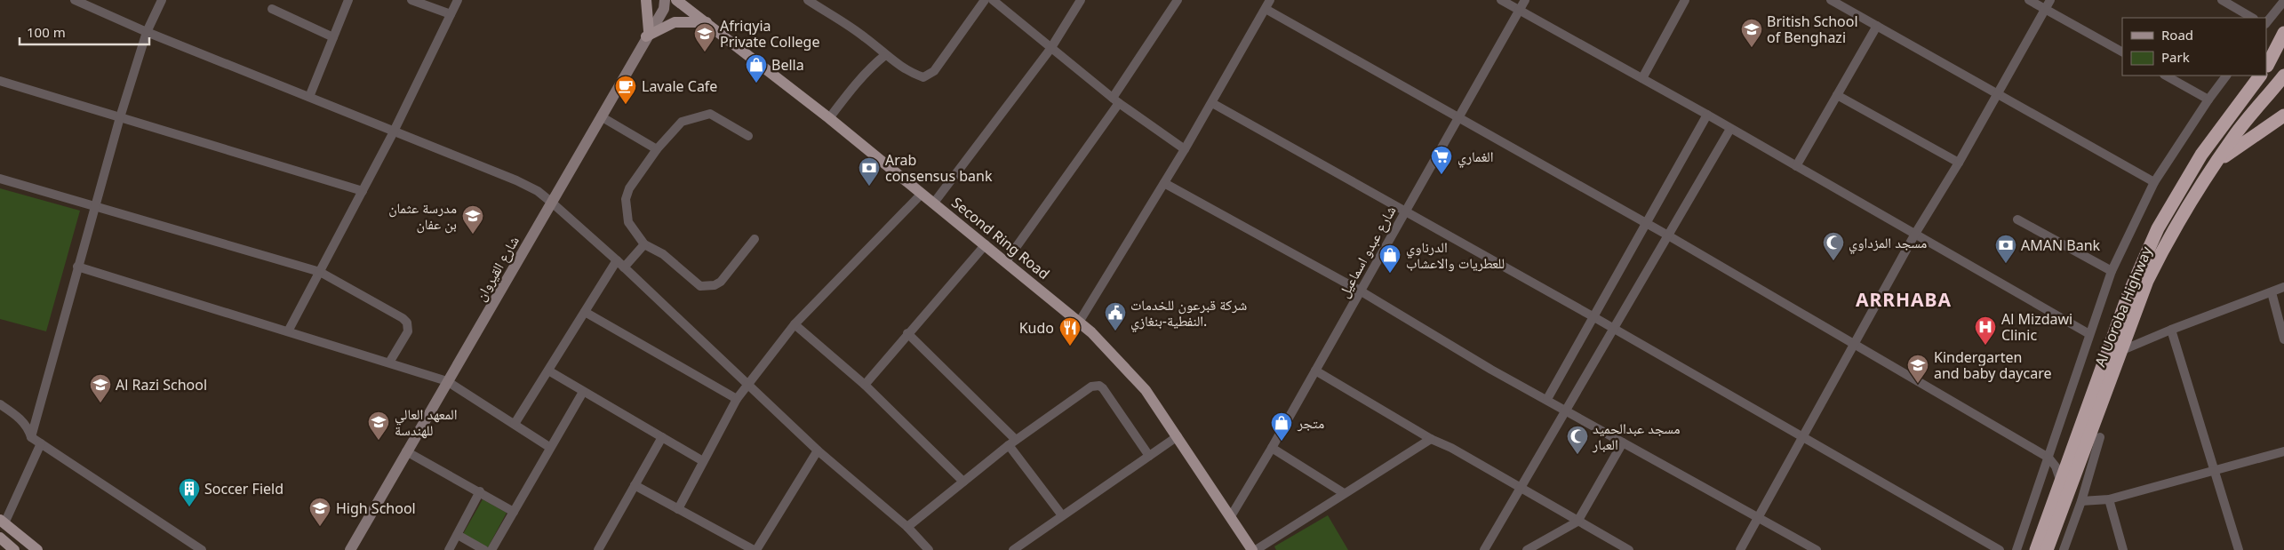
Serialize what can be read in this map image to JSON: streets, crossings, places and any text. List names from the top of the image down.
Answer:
{
  "streets": {
    "highway": ["Al Uoroba Highway"],
    "main road": ["Second Ring Road", "شارع القيروان"],
    "street": ["شارع عبدو اسماعيل"]
  },
  "crossings": [
    ["Second Ring Road", "شارع عبدو اسماعيل"],
    ["Second Ring Road", "شارع القيروان"]
  ],
  "districts": ["ARRHABA"],
  "places": {
    "school or university": [
      "British School of Benghazi",
      "Afriqyia Private College",
      "مدرسة عثمان بن عفان",
      "Kindergarten and baby daycare",
      "Al Razi School",
      "المعهد العالي للهندسة",
      "High School"
    ],
    "shop": ["Bella", "الدرناوي للعطريات والاعشاب", "متجر"],
    "cafe": ["Lavale Cafe"],
    "supermarket": ["الغماري"],
    "bank": ["Arab consensus bank", "AMAN Bank"],
    "mosque": ["مسجد المزداوي", "مسجد عبدالحميد العبار"],
    "public building": ["شركة قبرعون للخدمات النفطية-بنغازي."],
    "hospital": ["Al Mizdawi Clinic"],
    "restaurant": ["Kudo"],
    "building": ["Soccer Field"]
  },
  "legend": ["Road", "Park"],
  "scale_bar": "100 m"
}
